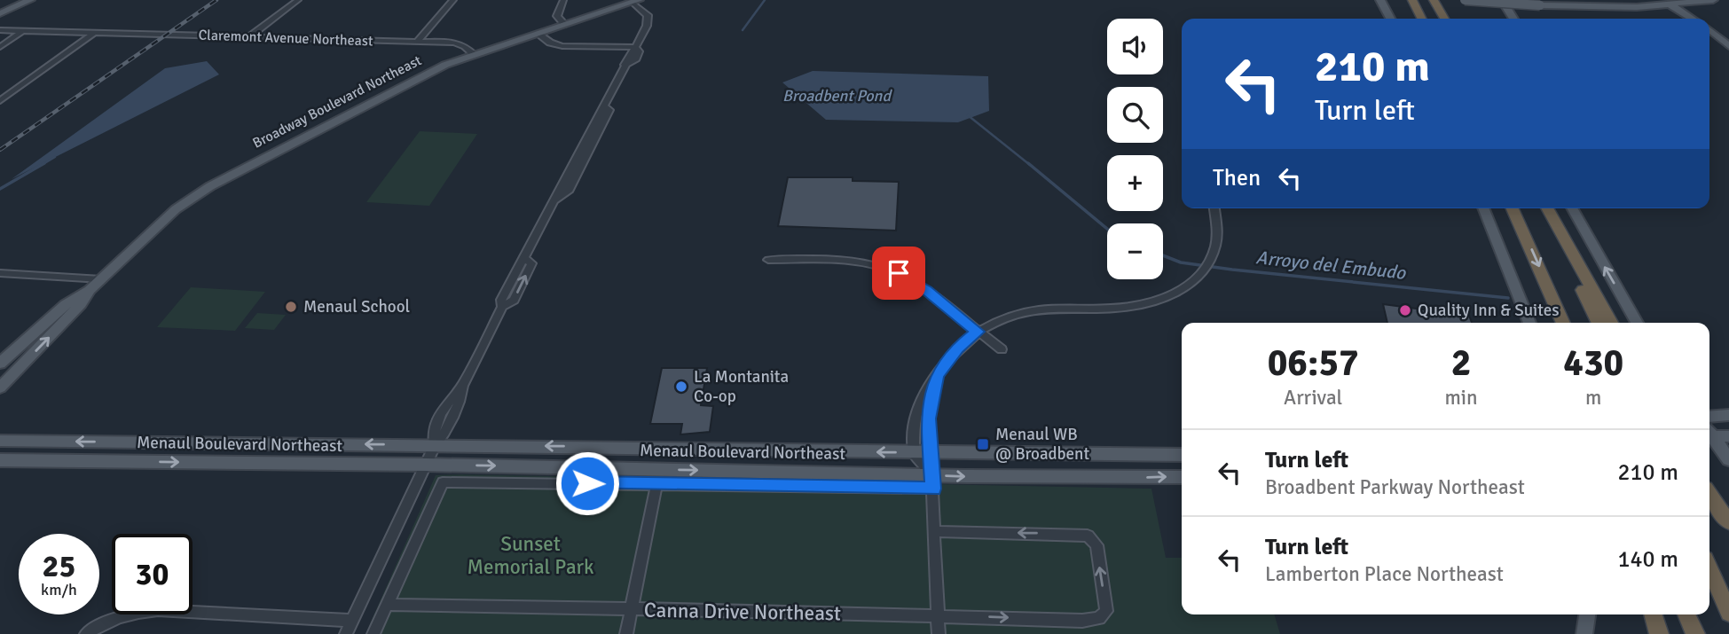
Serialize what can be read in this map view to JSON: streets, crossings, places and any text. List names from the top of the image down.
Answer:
{
  "streets": {
    "main road": ["Broadway Boulevard Northeast", "Menaul Boulevard Northeast"],
    "street": ["Claremont Avenue Northeast", "Canna Drive Northeast"]
  },
  "crossings": [
    ["Claremont Avenue Northeast", "Broadway Boulevard Northeast"]
  ],
  "water": ["Broadbent Pond", "Arroyo del Embudo"],
  "parks": ["Sunset Memorial Park"],
  "places": {
    "other": ["Menaul School", "Quality Inn & Suites", "La Montanita Co-op"],
    "transit": ["Menaul WB @ Broadbent"]
  },
  "page": {
    "map_buttons": ["+", "−"],
    "turn": ["210 m", "Turn left"],
    "then": "Then",
    "eta": [
      "06:57",
      "Arrival",
      "2",
      "min",
      "430",
      "m"
    ],
    "list": [
      {
        "name": "Turn left",
        "note": "Broadbent Parkway Northeast",
        "value": "210 m"
      },
      {
        "name": "Turn left",
        "note": "Lamberton Place Northeast",
        "value": "140 m"
      }
    ],
    "speed": "25 km/h",
    "limit": "30"
  }
}
